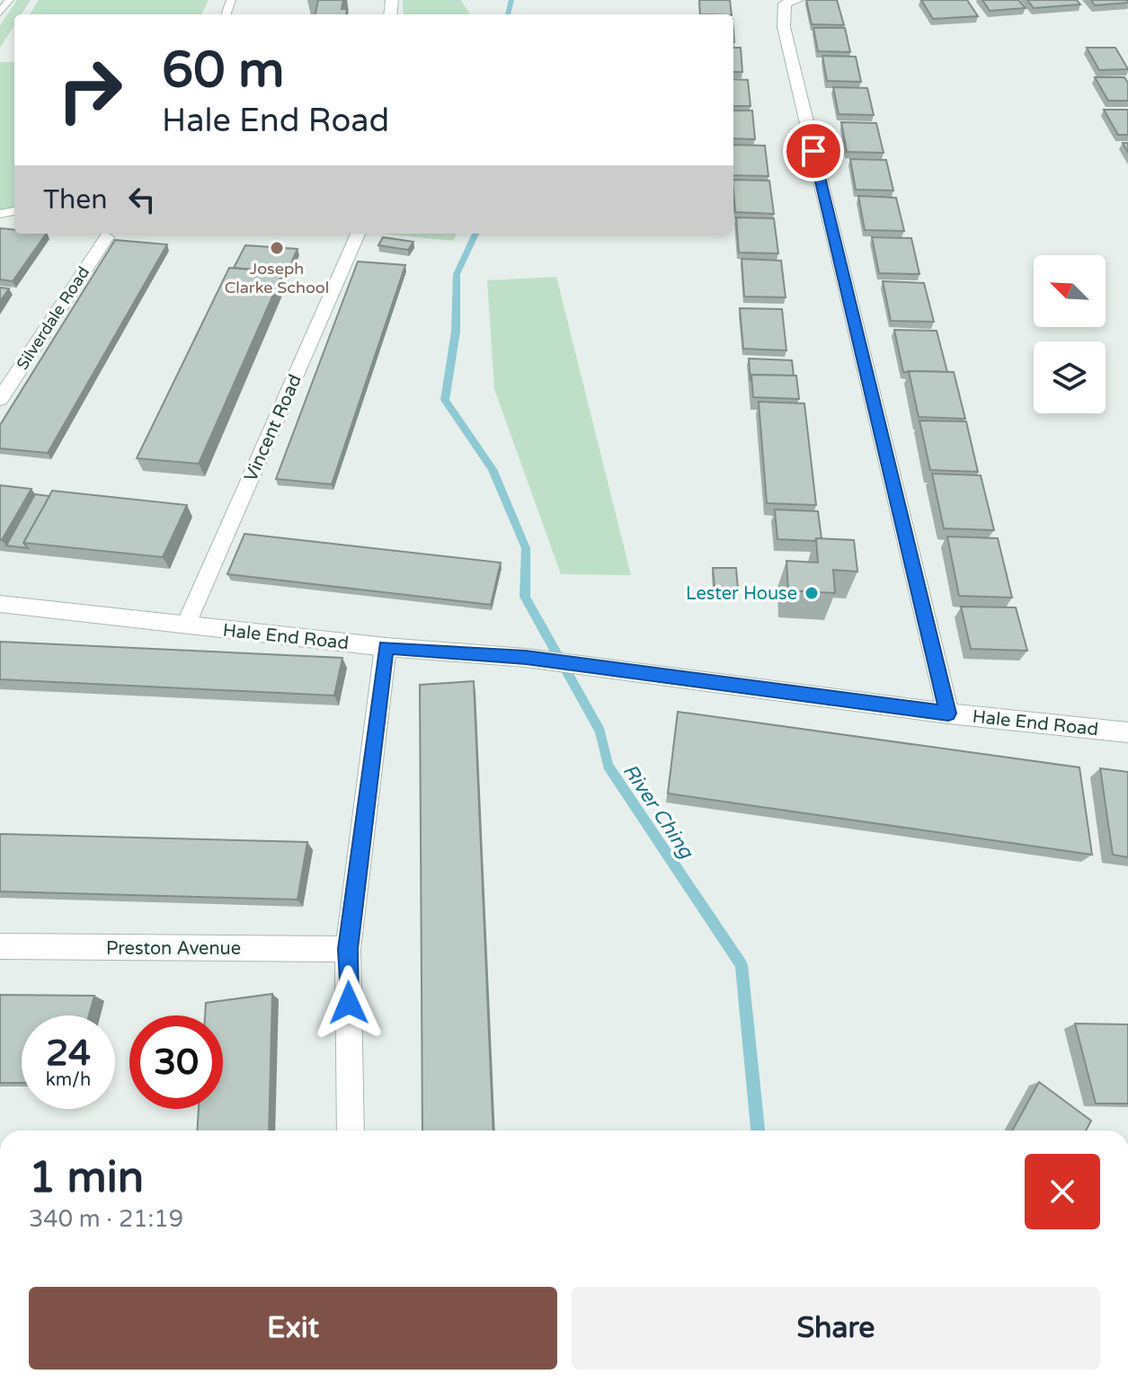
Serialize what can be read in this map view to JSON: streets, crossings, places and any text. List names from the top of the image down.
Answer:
{
  "streets": {
    "street": [
      "Silverdale Road",
      "Vincent Road",
      "Hale End Road",
      "Preston Avenue"
    ]
  },
  "crossings": [
    ["Vincent Road", "Hale End Road"]
  ],
  "water": ["River Ching"],
  "places": ["Joseph Clarke School", "Lester House"],
  "north": "top left",
  "page": {
    "turn": ["60 m", "Hale End Road"],
    "then": "Then",
    "speed": "24 km/h",
    "limit": "30",
    "heading": ["1 min", "340 m · 21:19"],
    "buttons": ["Exit", "Share"]
  }
}
